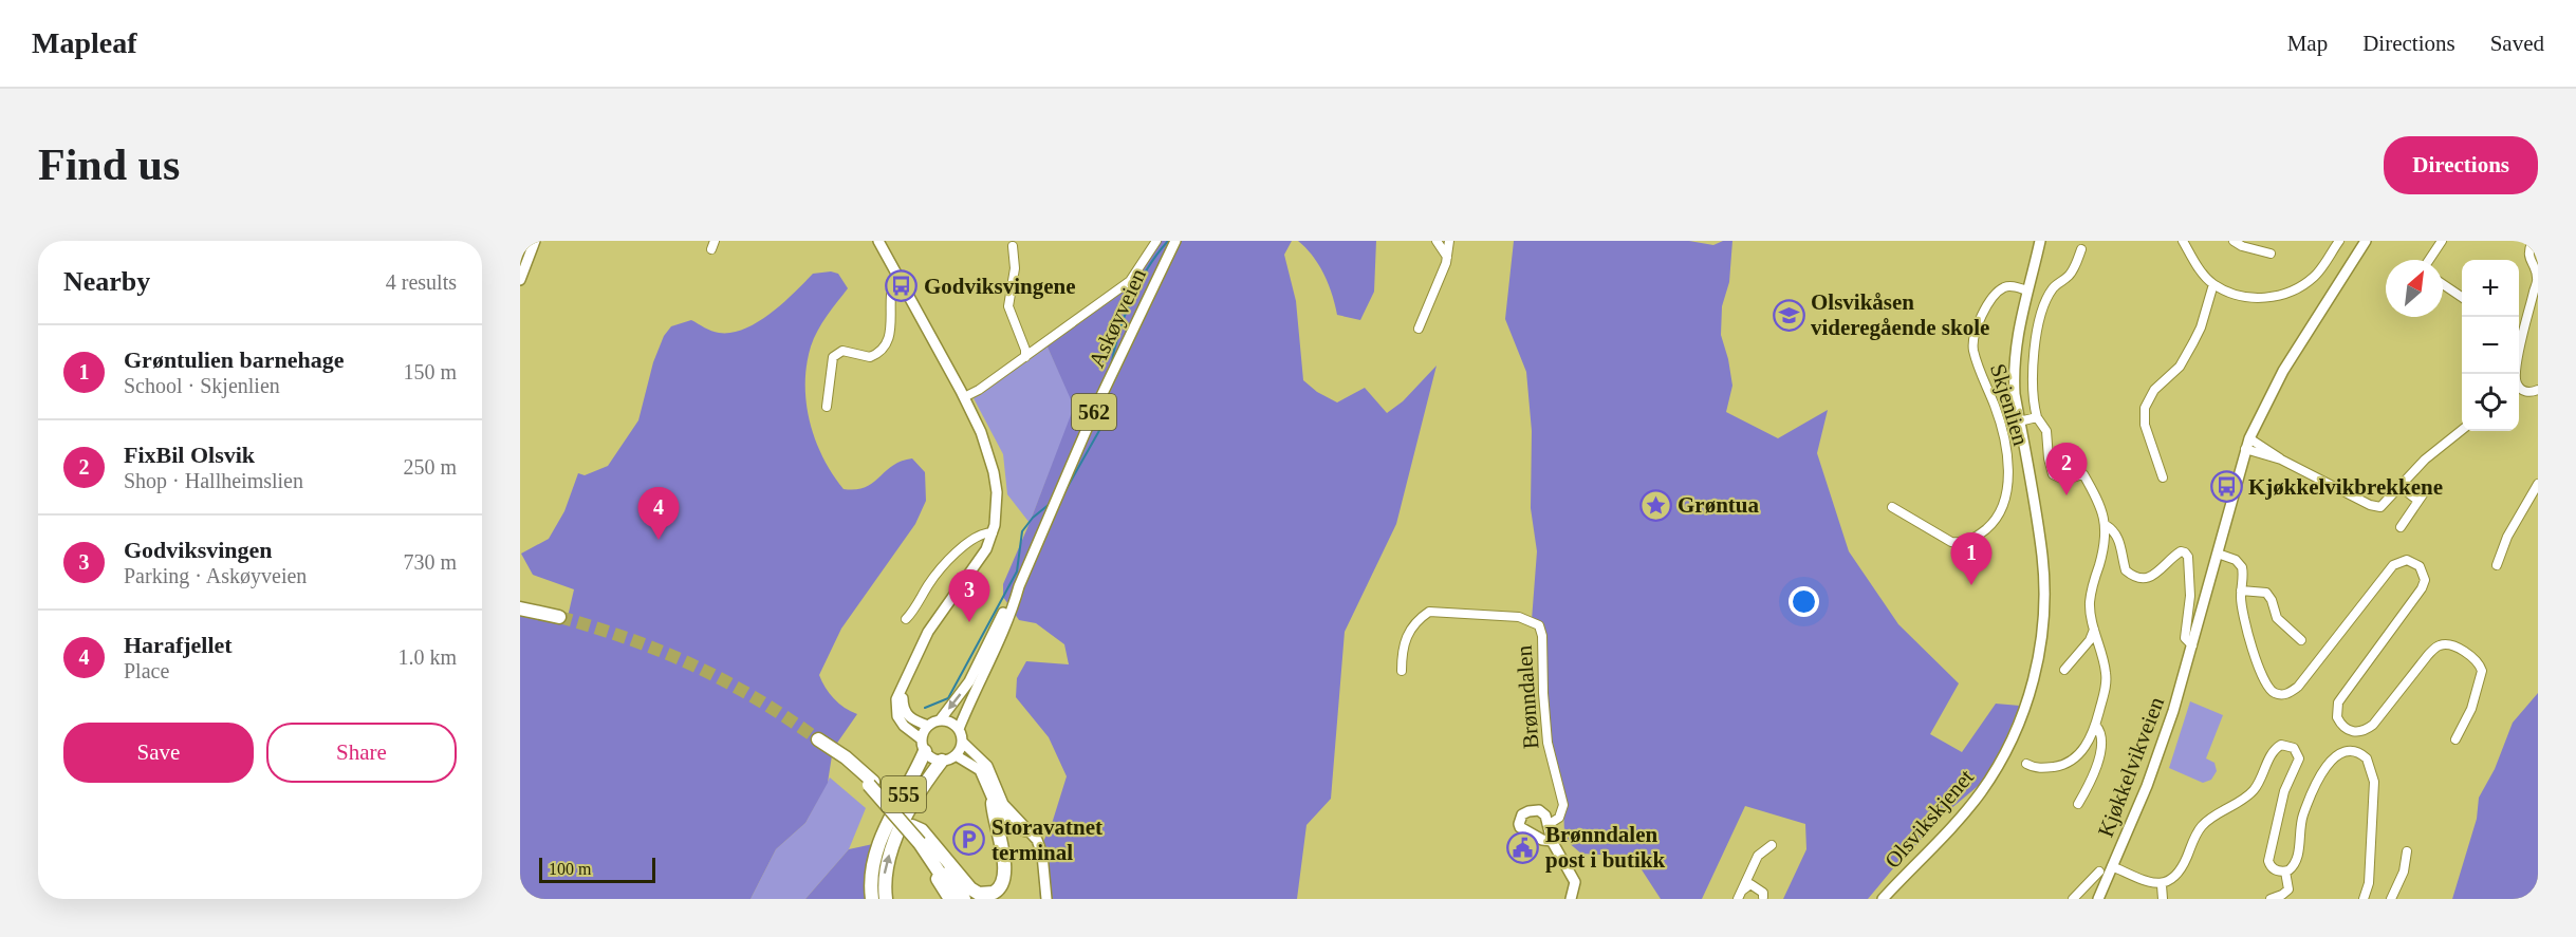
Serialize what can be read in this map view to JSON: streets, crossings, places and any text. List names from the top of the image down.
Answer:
{
  "streets": {
    "highway": ["555"],
    "main road": [
      "Askøyveien",
      "562",
      "Kjøkkelvikveien",
      "Olsvikskjenet"
    ],
    "street": ["Skjenlien", "Brønndalen"]
  },
  "crossings": [
    ["Askøyveien", "562"],
    ["Askøyveien", "555"],
    ["Skjenlien", "Olsvikskjenet"],
    ["562", "555"]
  ],
  "places": {
    "bus stop": ["Godviksvingene", "Kjøkkelvikbrekkene"],
    "school or university": ["Olsvikåsen videregående skole"],
    "place": ["Grøntua"],
    "parking": ["Storavatnet terminal"],
    "public building": ["Brønndalen post i butikk"]
  },
  "scale_bar": "100 m",
  "north": "top right",
  "page": {
    "header": "Mapleaf",
    "nav": ["Map", "Directions", "Saved"],
    "buttons": [
      "Directions",
      ["Save", "Share"]
    ],
    "title": "Find us",
    "heading": ["Nearby", "4 results"],
    "map_buttons": ["+", "−"],
    "list": [
      {
        "mark": "1",
        "name": "Grøntulien barnehage",
        "note": "School · Skjenlien",
        "value": "150 m"
      },
      {
        "mark": "2",
        "name": "FixBil Olsvik",
        "note": "Shop · Hallheimslien",
        "value": "250 m"
      },
      {
        "mark": "3",
        "name": "Godviksvingen",
        "note": "Parking · Askøyveien",
        "value": "730 m"
      },
      {
        "mark": "4",
        "name": "Harafjellet",
        "note": "Place",
        "value": "1.0 km"
      }
    ],
    "pins": [
      "2",
      "4",
      "1",
      "3"
    ],
    "scale": "100 m"
  }
}
